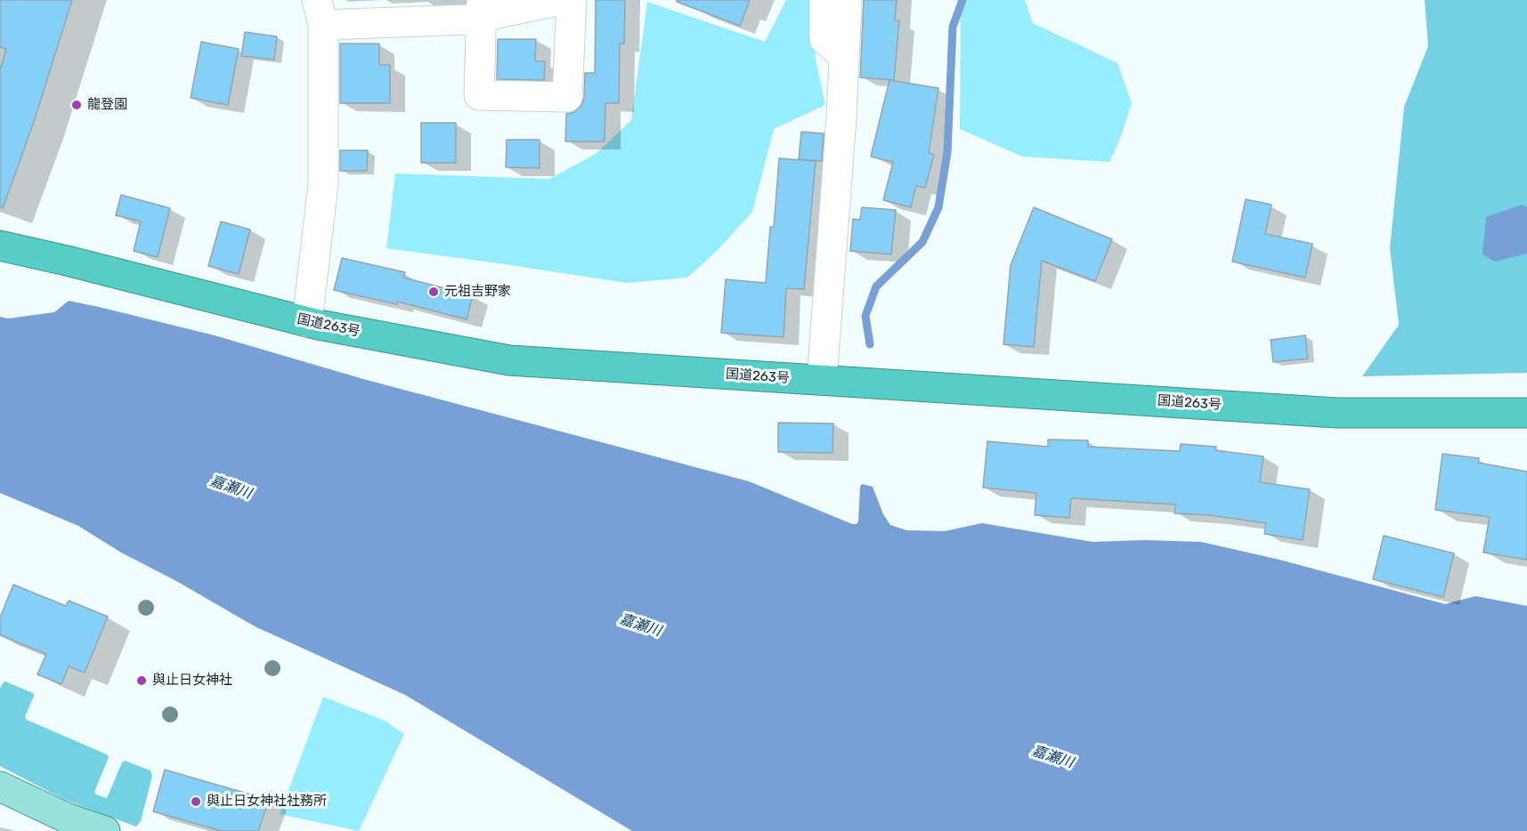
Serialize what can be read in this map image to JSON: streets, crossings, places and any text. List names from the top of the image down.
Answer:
{
  "streets": {
    "highway": ["国道263号"]
  },
  "water": ["嘉瀬川"],
  "places": [
    "龍登園",
    "元祖吉野家",
    "與止日女神社",
    "與止日女神社社務所"
  ]
}
